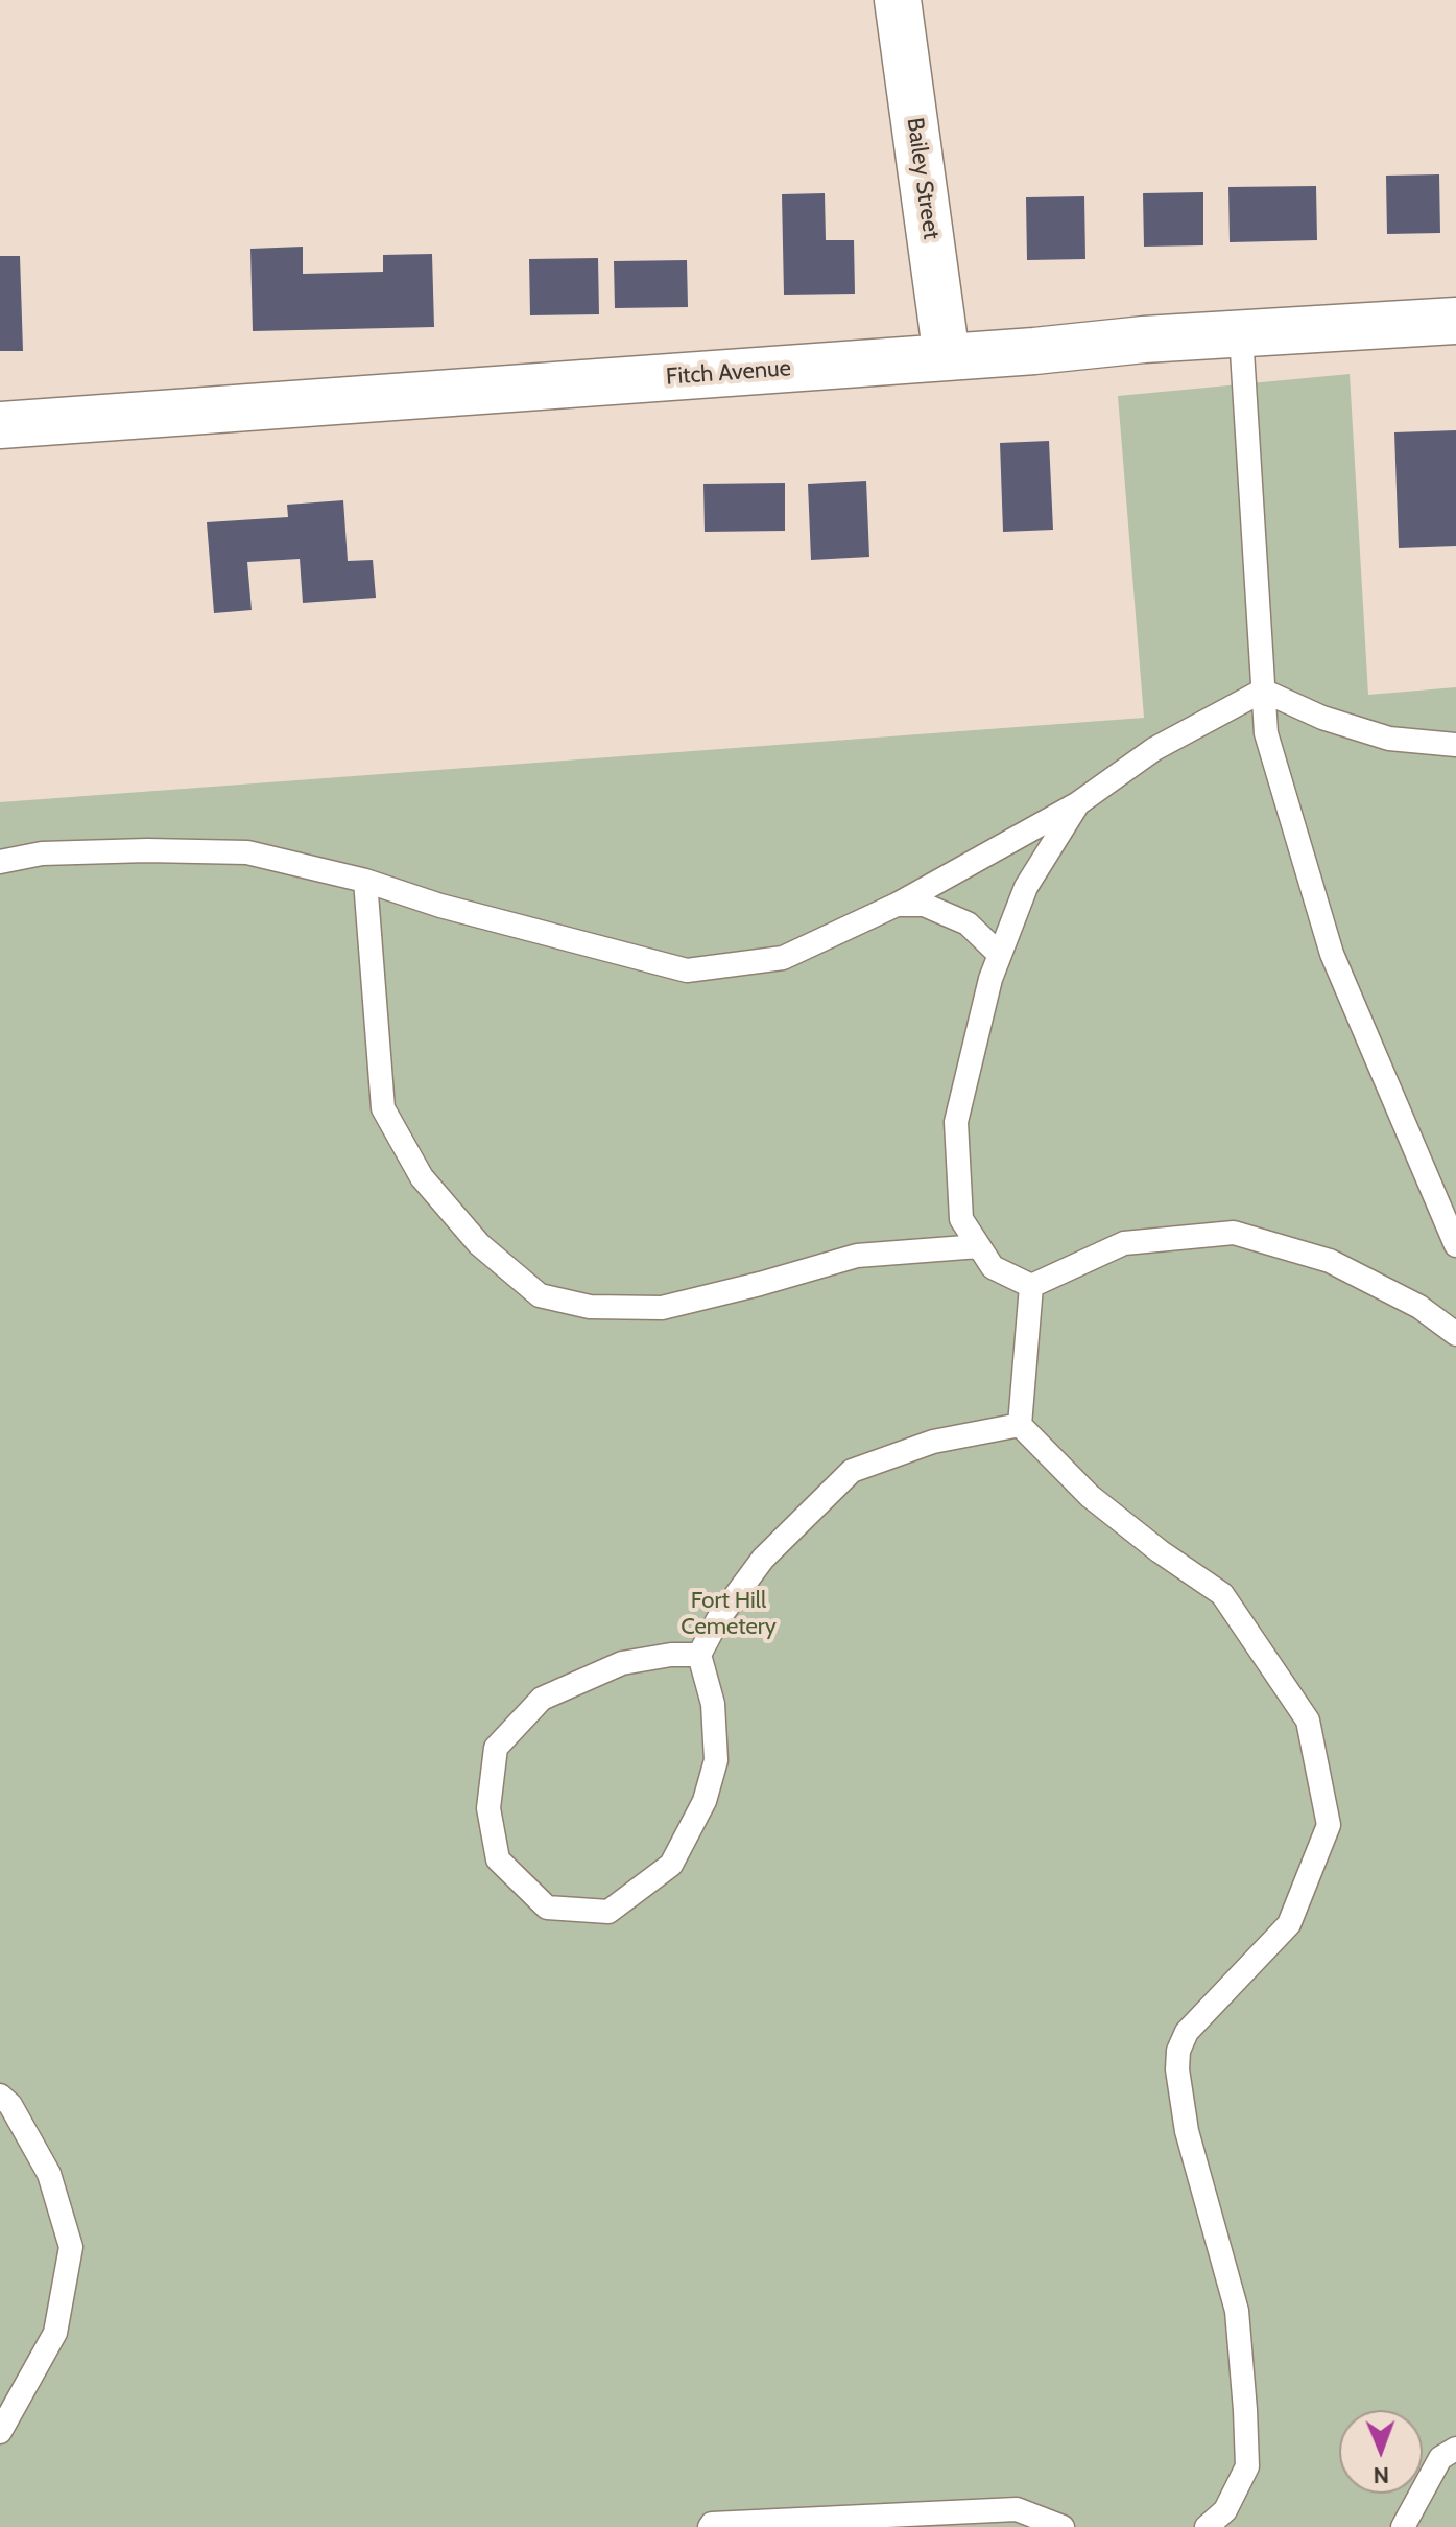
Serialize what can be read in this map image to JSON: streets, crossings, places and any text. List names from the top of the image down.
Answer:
{
  "streets": {
    "street": ["Bailey Street", "Fitch Avenue"]
  },
  "crossings": [
    ["Bailey Street", "Fitch Avenue"]
  ],
  "parks": ["Fort Hill Cemetery"],
  "north": "bottom"
}
